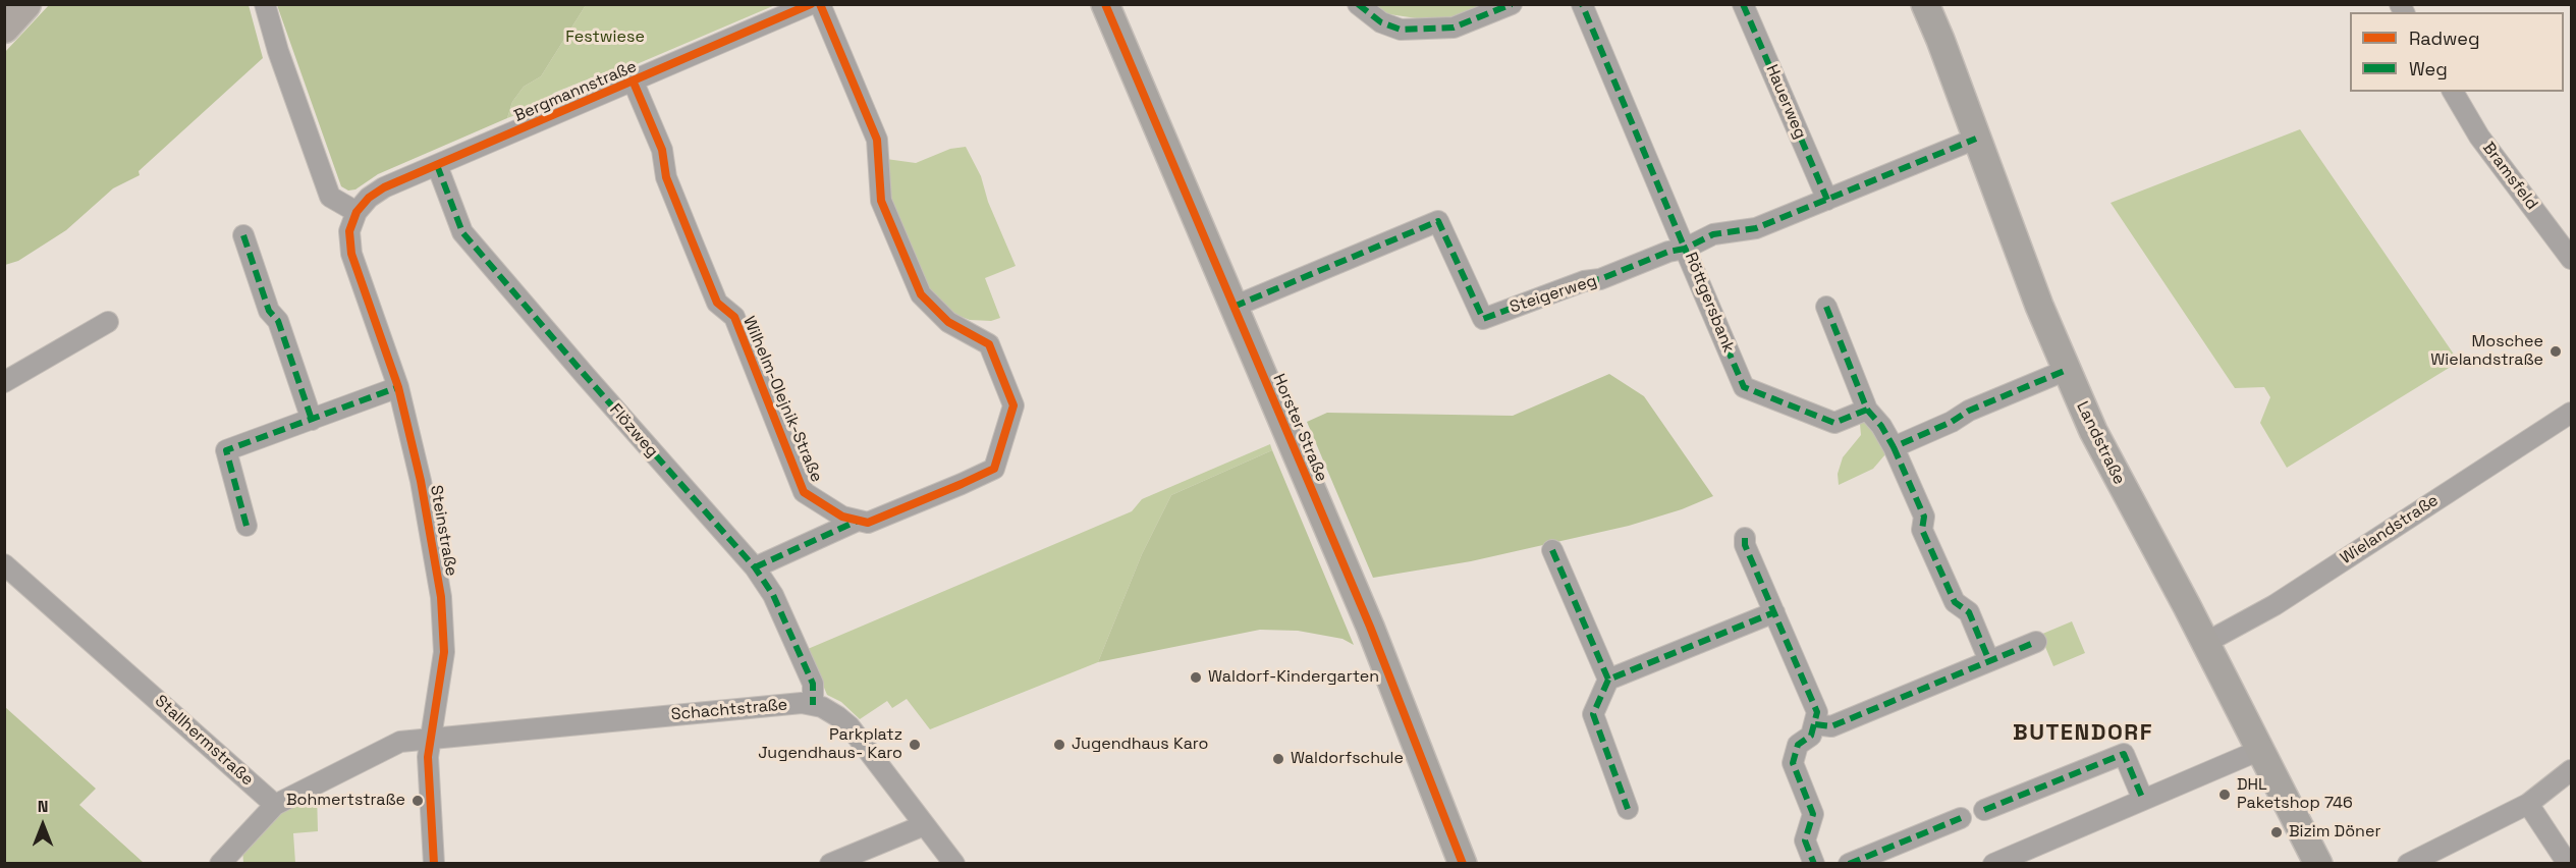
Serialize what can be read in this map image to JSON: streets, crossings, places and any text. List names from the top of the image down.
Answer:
{
  "streets": {
    "street": [
      "Bergmannstraße",
      "Hauerweg",
      "Bramsfeld",
      "Steigerweg",
      "Röttgersbank",
      "Wilhelm-Olejnik-Straße",
      "Horster Straße",
      "Flözweg",
      "Landstraße",
      "Wielandstraße",
      "Steinstraße",
      "Schachtstraße",
      "Stallhermstraße"
    ]
  },
  "crossings": [
    ["Bergmannstraße", "Wilhelm-Olejnik-Straße"],
    ["Bergmannstraße", "Flözweg"],
    ["Bergmannstraße", "Steinstraße"],
    ["Hauerweg", "Röttgersbank"],
    ["Steigerweg", "Röttgersbank"],
    ["Steigerweg", "Horster Straße"],
    ["Röttgersbank", "Landstraße"],
    ["Flözweg", "Schachtstraße"],
    ["Landstraße", "Wielandstraße"],
    ["Steinstraße", "Schachtstraße"]
  ],
  "districts": ["BUTENDORF"],
  "parks": ["Festwiese"],
  "places": [
    "Moschee Wielandstraße",
    "Waldorf-Kindergarten",
    "Parkplatz Jugendhaus- Karo",
    "Jugendhaus Karo",
    "Waldorfschule",
    "DHL Paketshop 746",
    "Bohmertstraße",
    "Bizim Döner"
  ],
  "legend": ["Radweg", "Weg"],
  "north": "top"
}
